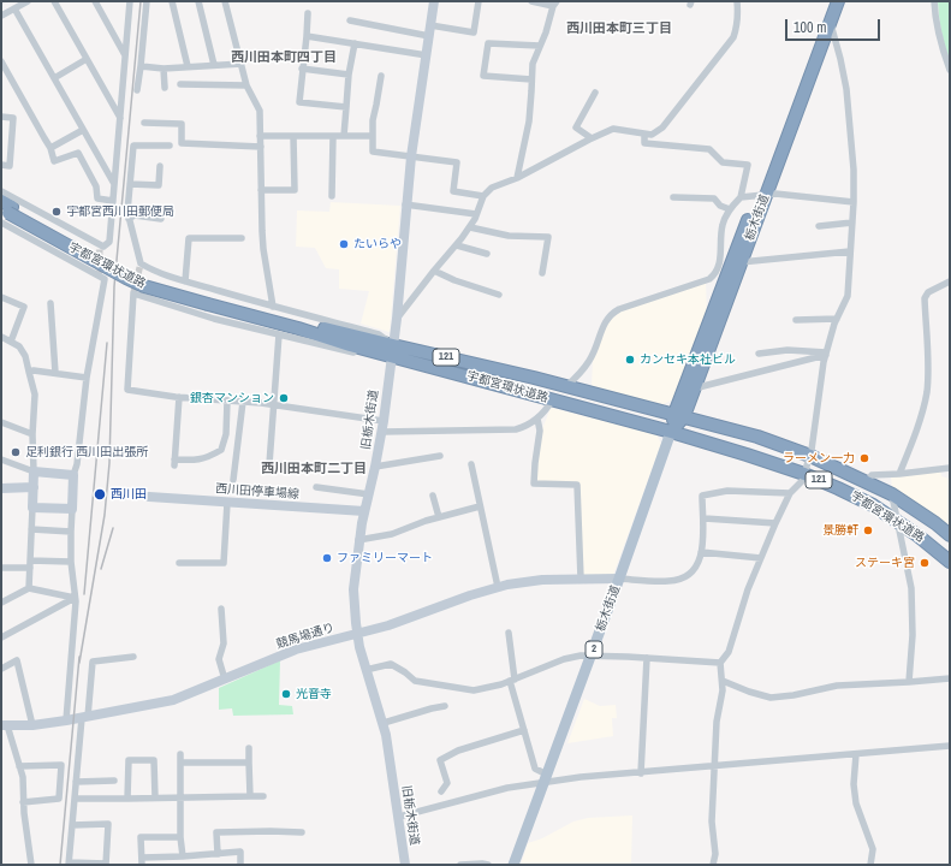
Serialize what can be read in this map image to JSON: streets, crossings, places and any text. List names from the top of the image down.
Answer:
{
  "streets": {
    "highway": ["栃木街道", "宇都宮環状道路", "121"],
    "main road": ["2"],
    "street": ["旧栃木街道", "西川田停車場線", "競馬場通り"]
  },
  "crossings": [
    ["栃木街道", "宇都宮環状道路"],
    ["栃木街道", "競馬場通り"],
    ["宇都宮環状道路", "旧栃木街道"],
    ["旧栃木街道", "西川田停車場線"],
    ["旧栃木街道", "競馬場通り"]
  ],
  "districts": ["西川田本町三丁目", "西川田本町四丁目", "西川田本町二丁目"],
  "places": [
    "宇都宮西川田郵便局",
    "たいらや",
    "カンセキ本社ビル",
    "銀杏マンション",
    "足利銀行 西川田出張所",
    "ラーメン一力",
    "西川田",
    "景勝軒",
    "ファミリーマート",
    "ステーキ宮",
    "光音寺"
  ],
  "scale_bar": "100 m"
}
